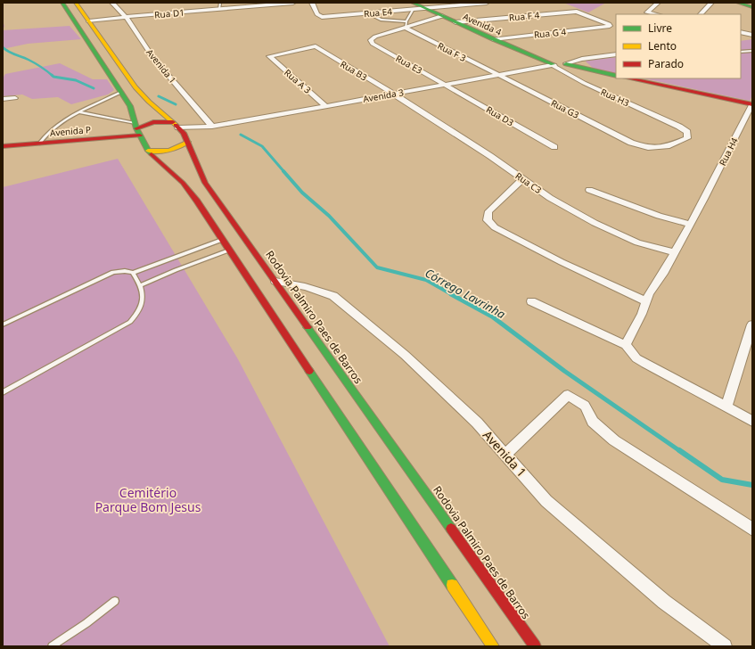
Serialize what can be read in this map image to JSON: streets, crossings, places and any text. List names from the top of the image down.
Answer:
{
  "streets": {
    "main road": ["Avenida 4", "Avenida P", "Rodovia Palmiro Paes de Barros"],
    "street": [
      "Rua E4",
      "Rua D1",
      "Rua F 4",
      "Rua G 4",
      "Rua F 3",
      "Rua E3",
      "Avenida 1",
      "Rua B3",
      "Rua A 3",
      "Avenida 3",
      "Rua H3",
      "Rua G3",
      "Rua D3",
      "Rua H4",
      "Rua C3"
    ]
  },
  "crossings": [
    ["Rua E4", "Avenida 4"],
    ["Rua D1", "Avenida 1"],
    ["Rua D1", "Rodovia Palmiro Paes de Barros"],
    ["Rua F 4", "Avenida 4"],
    ["Rua F 4", "Rua G 4"],
    ["Avenida 4", "Rua G 4"],
    ["Avenida 4", "Avenida 3"],
    ["Avenida 4", "Rua H3"],
    ["Rua F 3", "Rua E3"],
    ["Rua F 3", "Avenida 3"],
    ["Rua F 3", "Rua G3"],
    ["Rua E3", "Avenida 3"],
    ["Rua E3", "Rua D3"],
    ["Avenida 1", "Avenida 3"],
    ["Avenida 1", "Rodovia Palmiro Paes de Barros"],
    ["Rua B3", "Rua A 3"],
    ["Rua B3", "Avenida 3"],
    ["Rua B3", "Rua C3"],
    ["Rua A 3", "Avenida 3"],
    ["Avenida 3", "Rua H3"],
    ["Avenida 3", "Rua G3"],
    ["Avenida 3", "Rua D3"],
    ["Avenida 3", "Rua C3"],
    ["Rua H3", "Rua G3"],
    ["Avenida P", "Rodovia Palmiro Paes de Barros"],
    ["Rua H4", "Rua C3"]
  ],
  "water": ["Córrego Lavrinha"],
  "parks": ["Cemitério Parque Bom Jesus"],
  "legend": ["Livre", "Lento", "Parado"]
}
